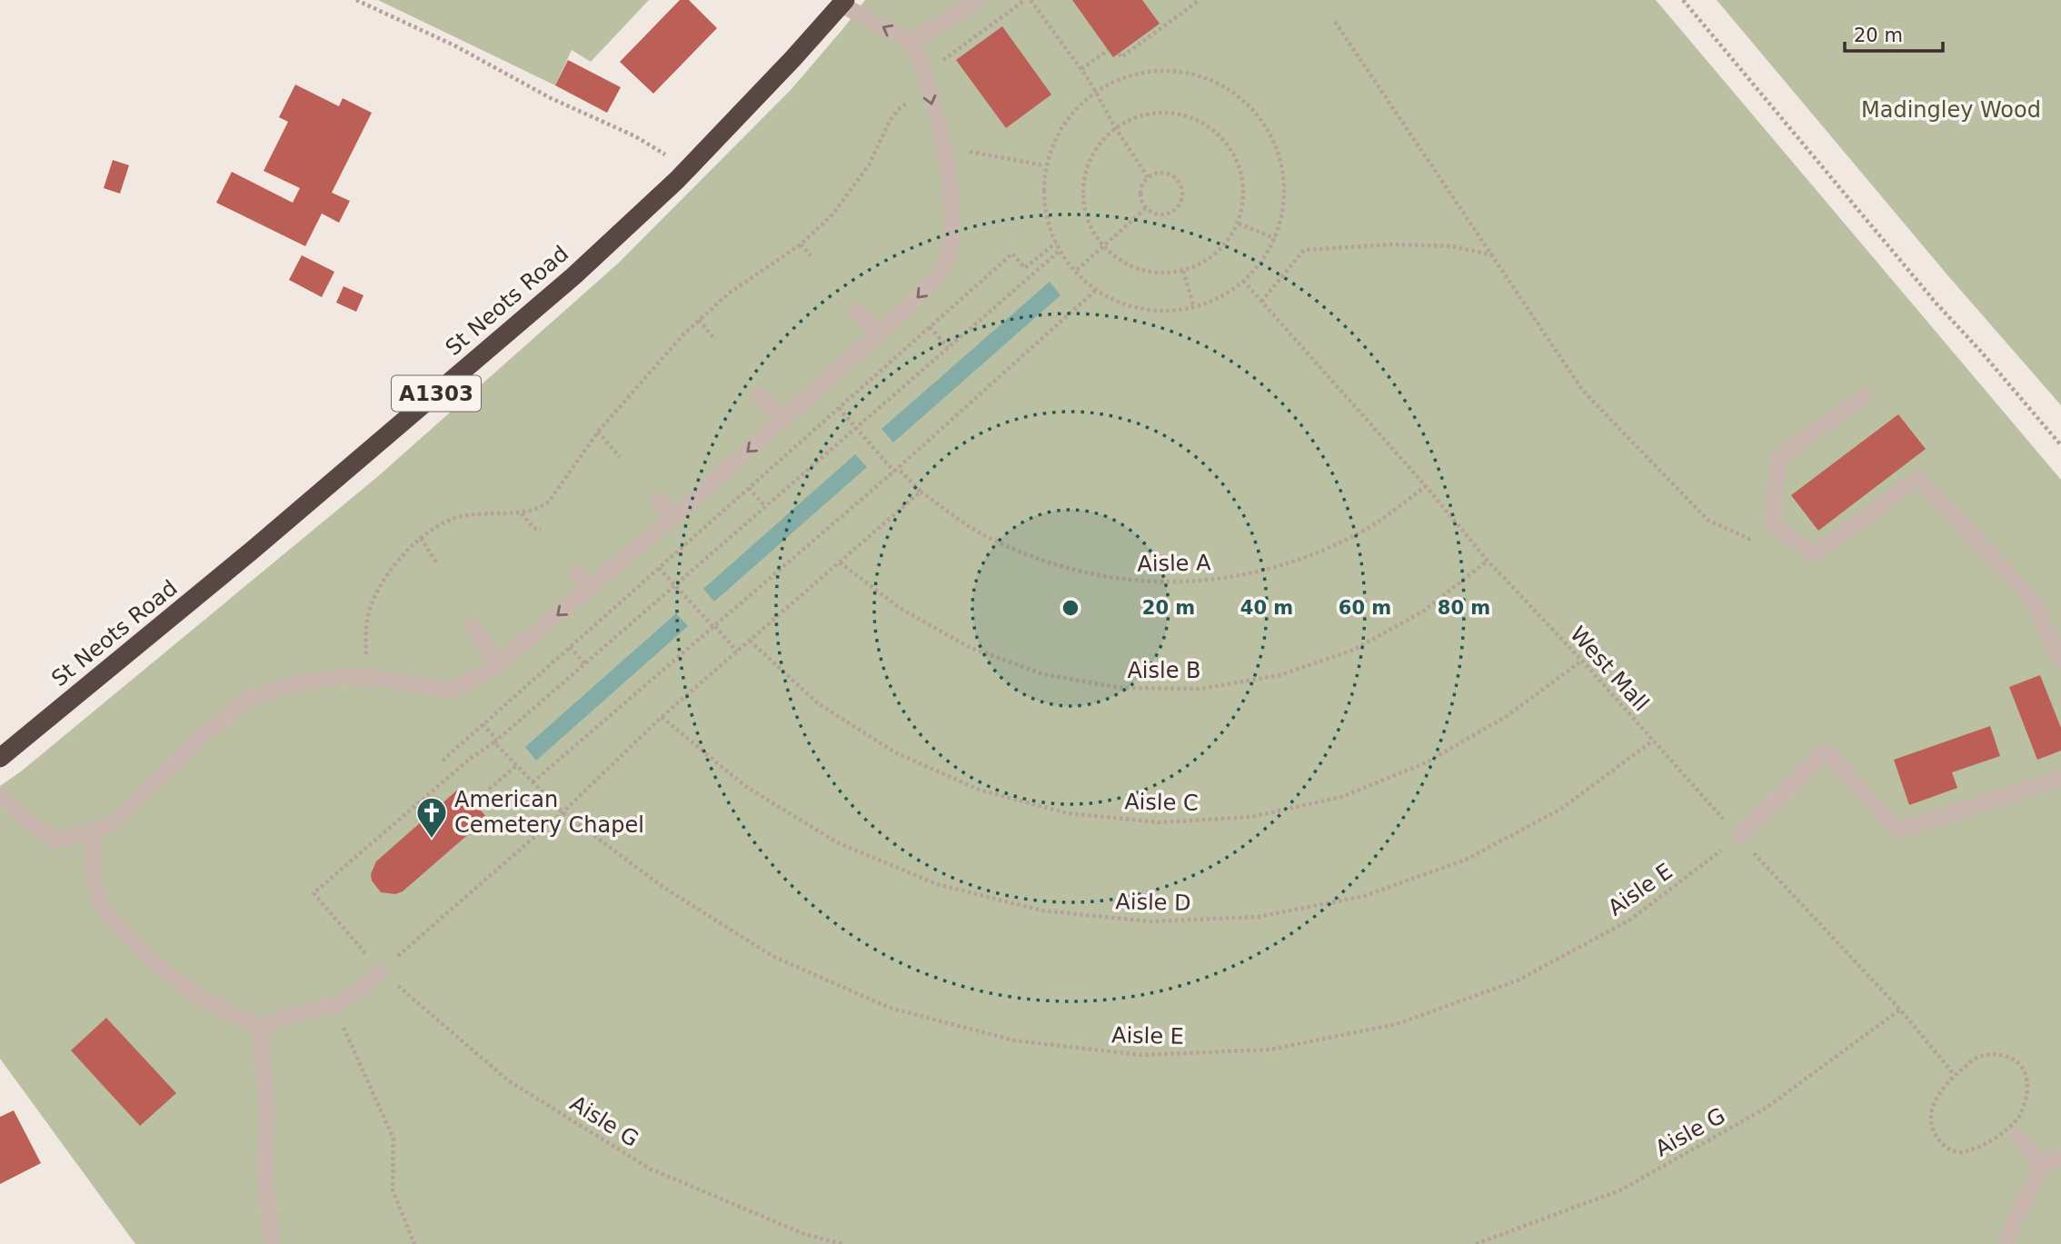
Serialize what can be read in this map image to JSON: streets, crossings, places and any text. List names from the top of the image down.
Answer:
{
  "streets": {
    "highway": ["St Neots Road", "A1303"],
    "path": [
      "Aisle A",
      "West Mall",
      "Aisle B",
      "Aisle C",
      "Aisle E",
      "Aisle D",
      "Aisle G"
    ]
  },
  "crossings": [
    ["Aisle A", "West Mall"],
    ["West Mall", "Aisle B"],
    ["West Mall", "Aisle C"],
    ["West Mall", "Aisle E"],
    ["West Mall", "Aisle D"],
    ["West Mall", "Aisle G"],
    ["Aisle E", "Aisle G"]
  ],
  "parks": ["Madingley Wood"],
  "places": {
    "church": ["American Cemetery Chapel"]
  },
  "scale_bar": "20 m",
  "rings": [
    "20 m",
    "40 m",
    "60 m",
    "80 m"
  ]
}
